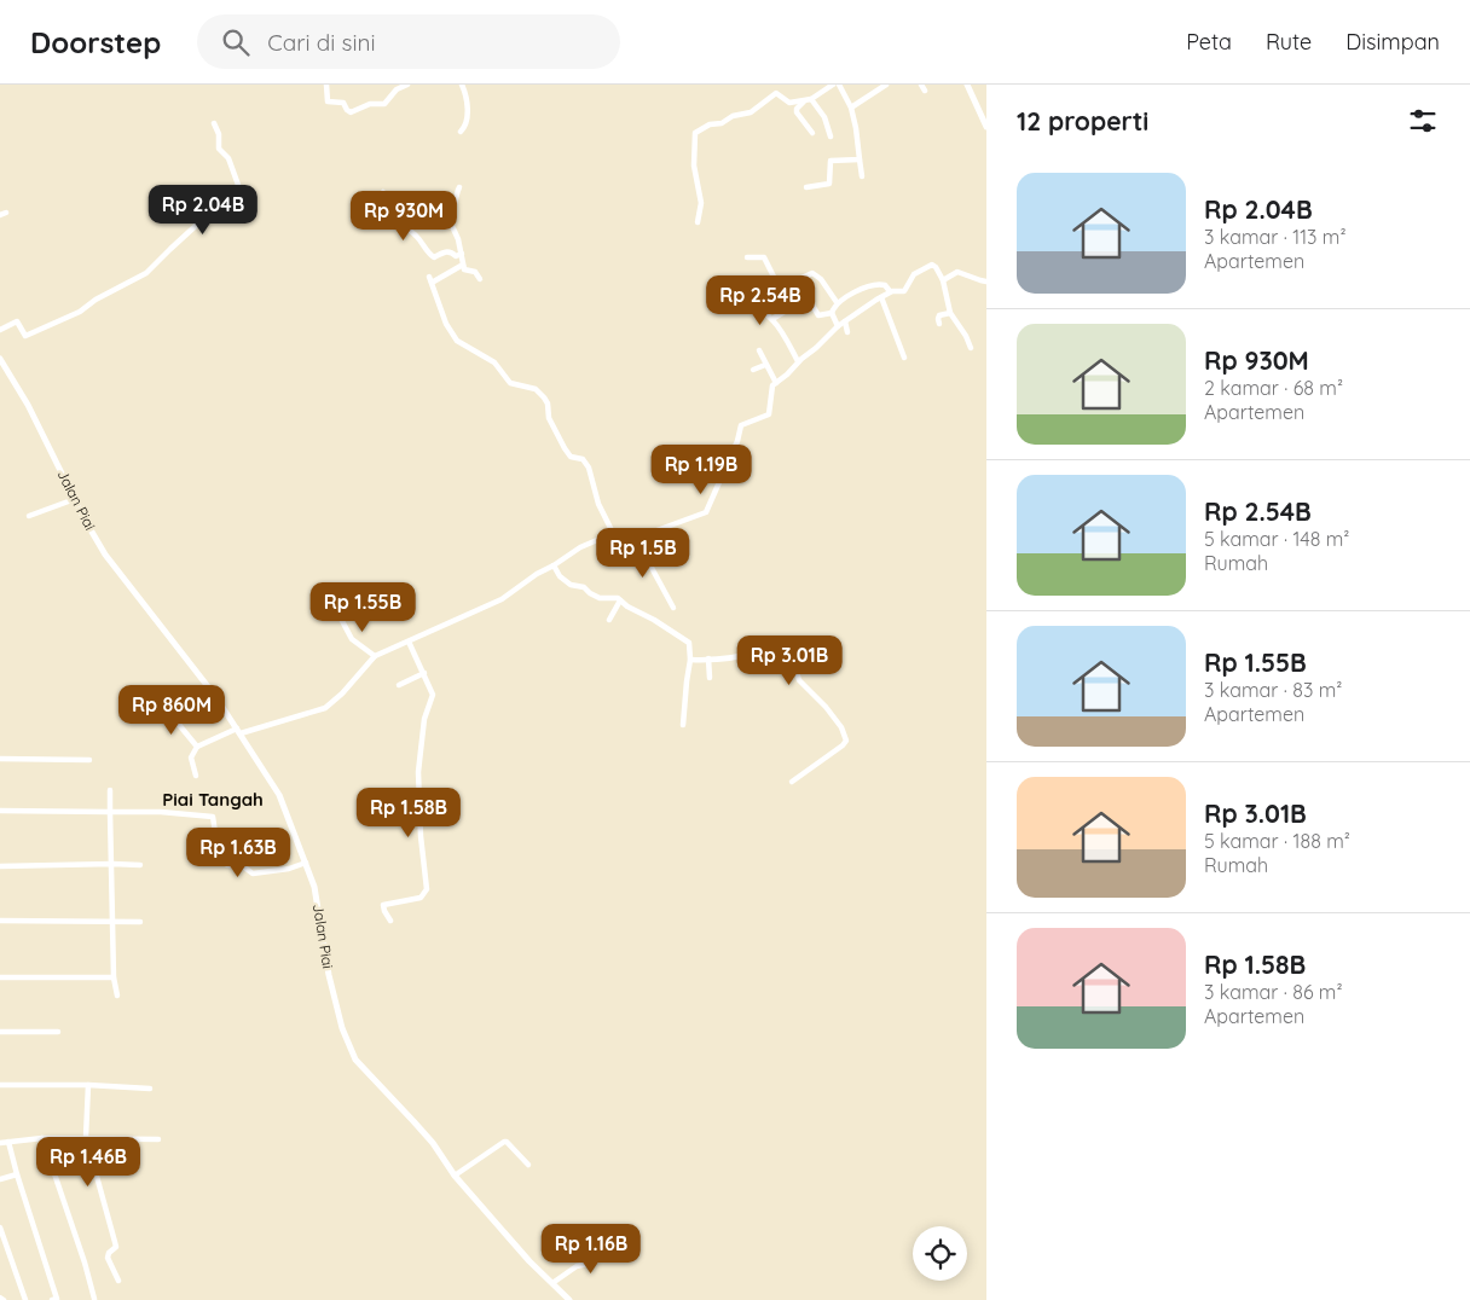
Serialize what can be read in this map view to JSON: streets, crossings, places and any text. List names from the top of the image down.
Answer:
{
  "streets": {
    "street": ["Jalan Piai"]
  },
  "districts": ["Piai Tangah"],
  "page": {
    "header": "Doorstep",
    "search": "Cari di sini",
    "nav": ["Peta", "Rute", "Disimpan"],
    "heading": "12 properti",
    "list": [
      {
        "name": "Rp 2.04B",
        "note": "3 kamar · 113 m² · Apartemen"
      },
      {
        "name": "Rp 930M",
        "note": "2 kamar · 68 m² · Apartemen"
      },
      {
        "name": "Rp 2.54B",
        "note": "5 kamar · 148 m² · Rumah"
      },
      {
        "name": "Rp 1.55B",
        "note": "3 kamar · 83 m² · Apartemen"
      },
      {
        "name": "Rp 3.01B",
        "note": "5 kamar · 188 m² · Rumah"
      },
      {
        "name": "Rp 1.58B",
        "note": "3 kamar · 86 m² · Apartemen"
      }
    ],
    "price": [
      "Rp 2.04B",
      "Rp 930M",
      "Rp 2.54B",
      "Rp 1.19B",
      "Rp 1.5B",
      "Rp 1.55B",
      "Rp 3.01B",
      "Rp 860M",
      "Rp 1.58B",
      "Rp 1.63B",
      "Rp 1.46B",
      "Rp 1.16B"
    ]
  }
}
